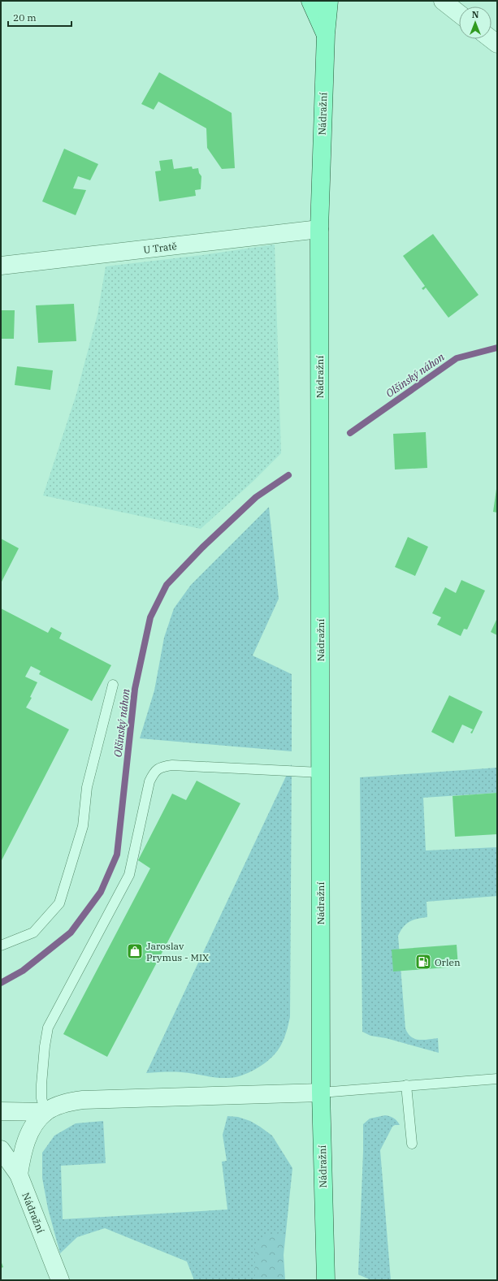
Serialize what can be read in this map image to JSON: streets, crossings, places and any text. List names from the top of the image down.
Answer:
{
  "streets": {
    "main road": ["Nádražní"],
    "street": ["U Tratě"]
  },
  "crossings": [
    ["Nádražní", "U Tratě"]
  ],
  "water": ["Olšinský náhon"],
  "places": {
    "shop": ["Jaroslav Prymus - MIX"],
    "fuel station": ["Orlen"]
  },
  "scale_bar": "20 m",
  "north": "top"
}
